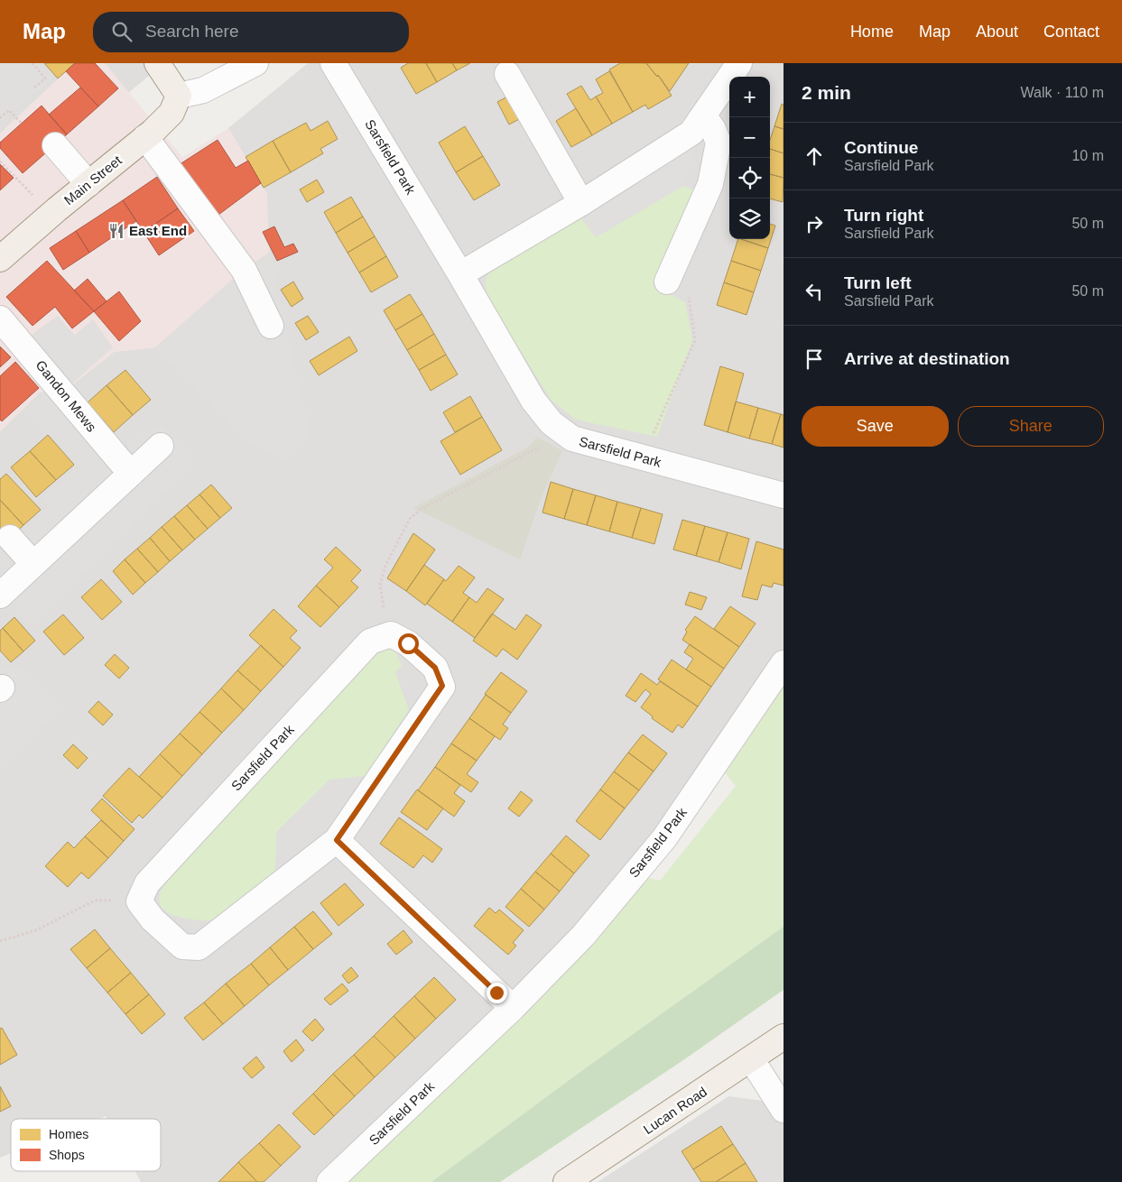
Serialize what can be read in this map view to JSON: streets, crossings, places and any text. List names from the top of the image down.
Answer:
{
  "streets": {
    "main road": ["Main Street", "Lucan Road"],
    "street": ["Sarsfield Park", "Gandon Mews"]
  },
  "places": {
    "restaurant": ["East End"]
  },
  "legend": ["Homes", "Shops"],
  "page": {
    "header": "Map",
    "search": "Search here",
    "nav": [
      "Home",
      "Map",
      "About",
      "Contact"
    ],
    "heading": ["2 min", "Walk · 110 m"],
    "map_buttons": ["+", "−"],
    "list": [
      ["Continue", "Sarsfield Park", "10 m"],
      ["Turn right", "Sarsfield Park", "50 m"],
      ["Turn left", "Sarsfield Park", "50 m"],
      "Arrive at destination"
    ],
    "buttons": ["Save", "Share"]
  }
}
